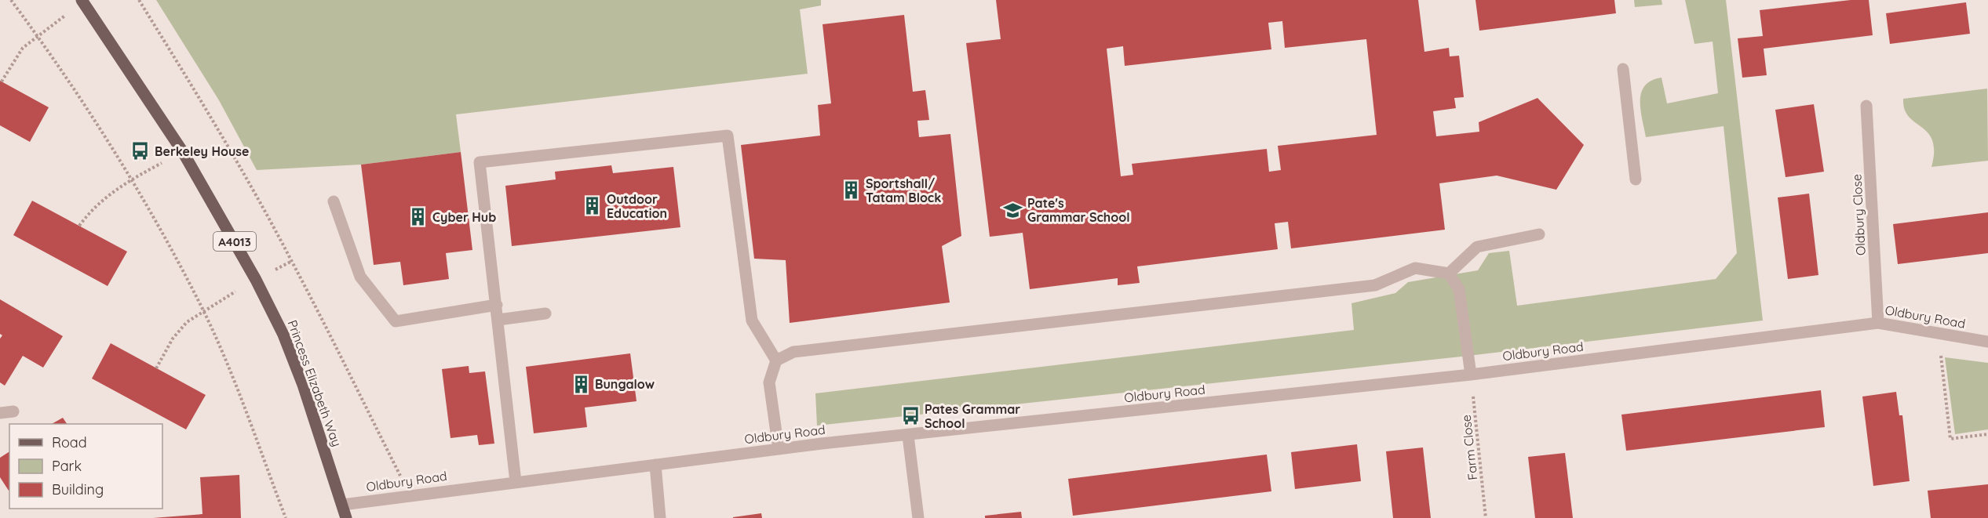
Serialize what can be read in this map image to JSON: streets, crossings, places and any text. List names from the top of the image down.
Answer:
{
  "streets": {
    "main road": ["A4013", "Princess Elizabeth Way"],
    "street": ["Oldbury Close", "Oldbury Road"],
    "path": ["Farm Close"]
  },
  "crossings": [
    ["Oldbury Close", "Oldbury Road"],
    ["Oldbury Road", "Princess Elizabeth Way"],
    ["Oldbury Road", "Farm Close"]
  ],
  "places": {
    "bus stop": ["Berkeley House", "Pates Grammar School"],
    "building": [
      "Sportshall/ Tatam Block",
      "Outdoor Education",
      "Cyber Hub",
      "Bungalow"
    ],
    "school or university": ["Pate's Grammar School"]
  },
  "legend": ["Road", "Park", "Building"]
}
